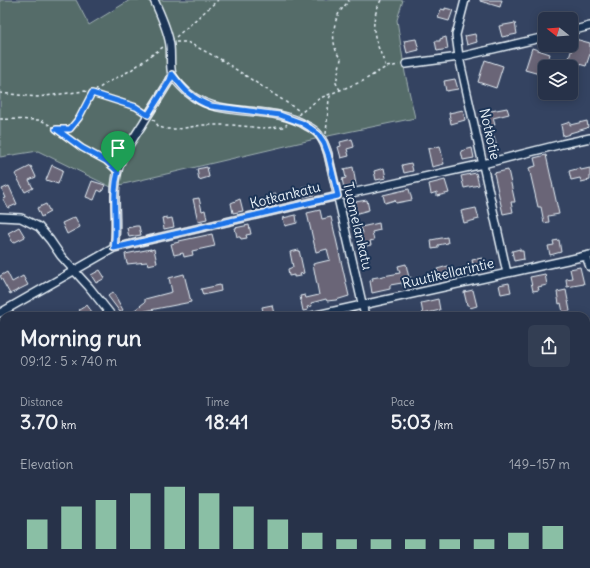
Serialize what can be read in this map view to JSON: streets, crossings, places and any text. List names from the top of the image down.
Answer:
{
  "streets": {
    "street": [
      "Notkotie",
      "Kotkankatu",
      "Tuomelankatu",
      "Ruutikellarintie"
    ]
  },
  "crossings": [
    ["Notkotie", "Kotkankatu"],
    ["Notkotie", "Ruutikellarintie"],
    ["Kotkankatu", "Tuomelankatu"],
    ["Tuomelankatu", "Ruutikellarintie"]
  ],
  "north": "left",
  "page": {
    "heading": ["Morning run", "09:12 · 5 × 740 m"],
    "stats": [
      ["Distance", "3.70 km"],
      ["Time", "18:41"],
      ["Pace", "5:03 /km"]
    ],
    "chart": ["Elevation", "149–157 m"]
  }
}
